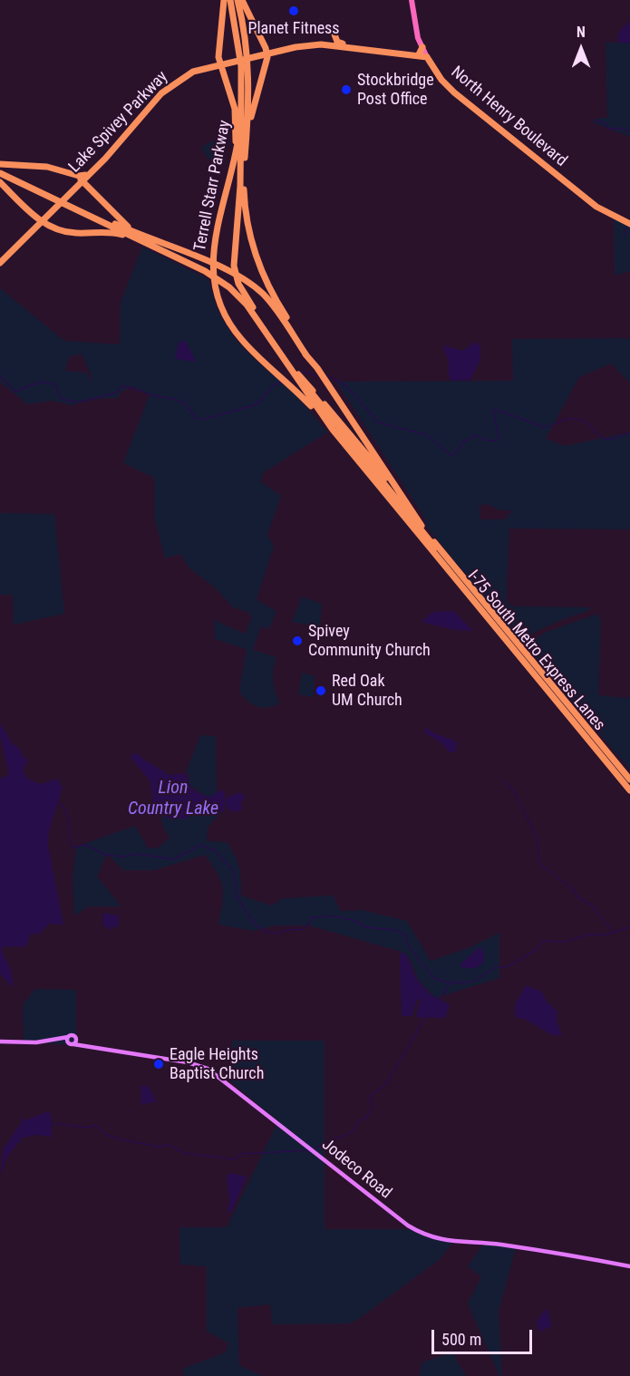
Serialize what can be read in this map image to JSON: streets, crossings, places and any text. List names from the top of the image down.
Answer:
{
  "streets": {
    "highway": [
      "North Henry Boulevard",
      "Lake Spivey Parkway",
      "Terrell Starr Parkway",
      "I-75 South Metro Express Lanes"
    ],
    "main road": ["Jodeco Road"]
  },
  "crossings": [
    ["North Henry Boulevard", "Lake Spivey Parkway"]
  ],
  "water": ["Lion Country Lake"],
  "places": [
    "Planet Fitness",
    "Stockbridge Post Office",
    "Spivey Community Church",
    "Red Oak UM Church",
    "Eagle Heights Baptist Church"
  ],
  "scale_bar": "500 m",
  "north": "top"
}
